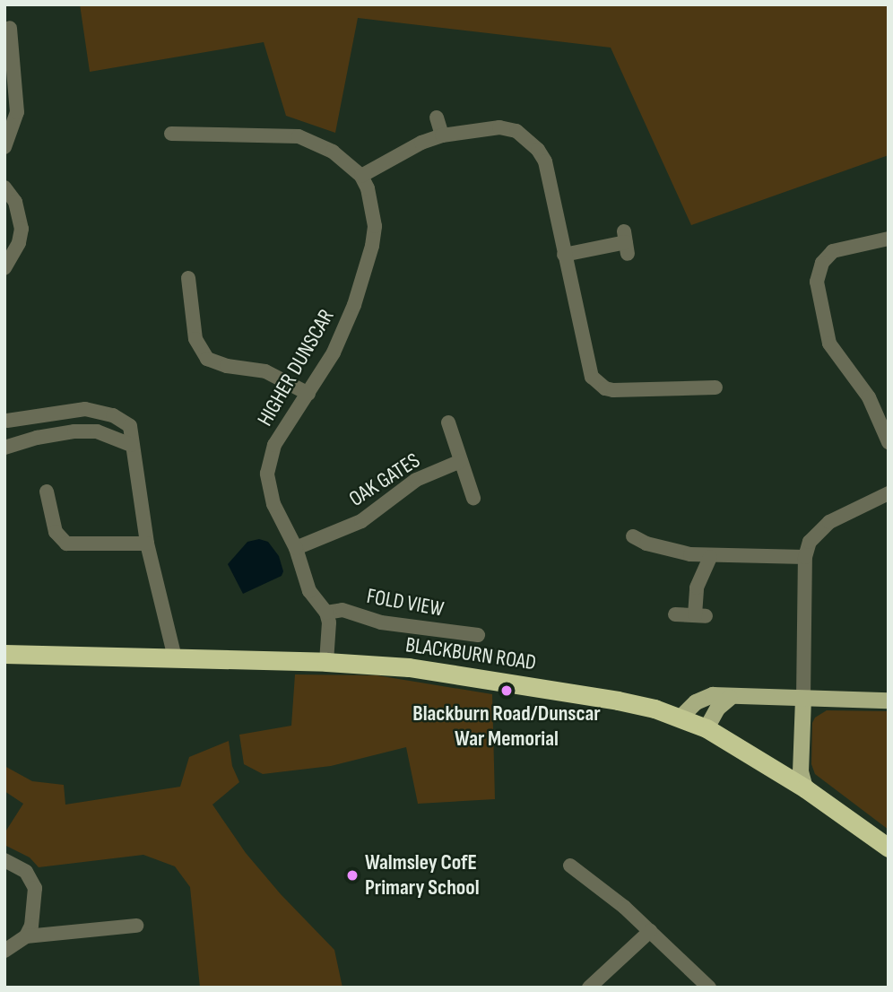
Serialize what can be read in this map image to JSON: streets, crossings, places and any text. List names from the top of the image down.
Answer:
{
  "streets": {
    "highway": ["BLACKBURN ROAD"],
    "street": ["HIGHER DUNSCAR", "OAK GATES", "FOLD VIEW"]
  },
  "crossings": [
    ["HIGHER DUNSCAR", "OAK GATES"],
    ["HIGHER DUNSCAR", "FOLD VIEW"]
  ],
  "places": ["Blackburn Road/Dunscar War Memorial", "Walmsley CofE Primary School"]
}
